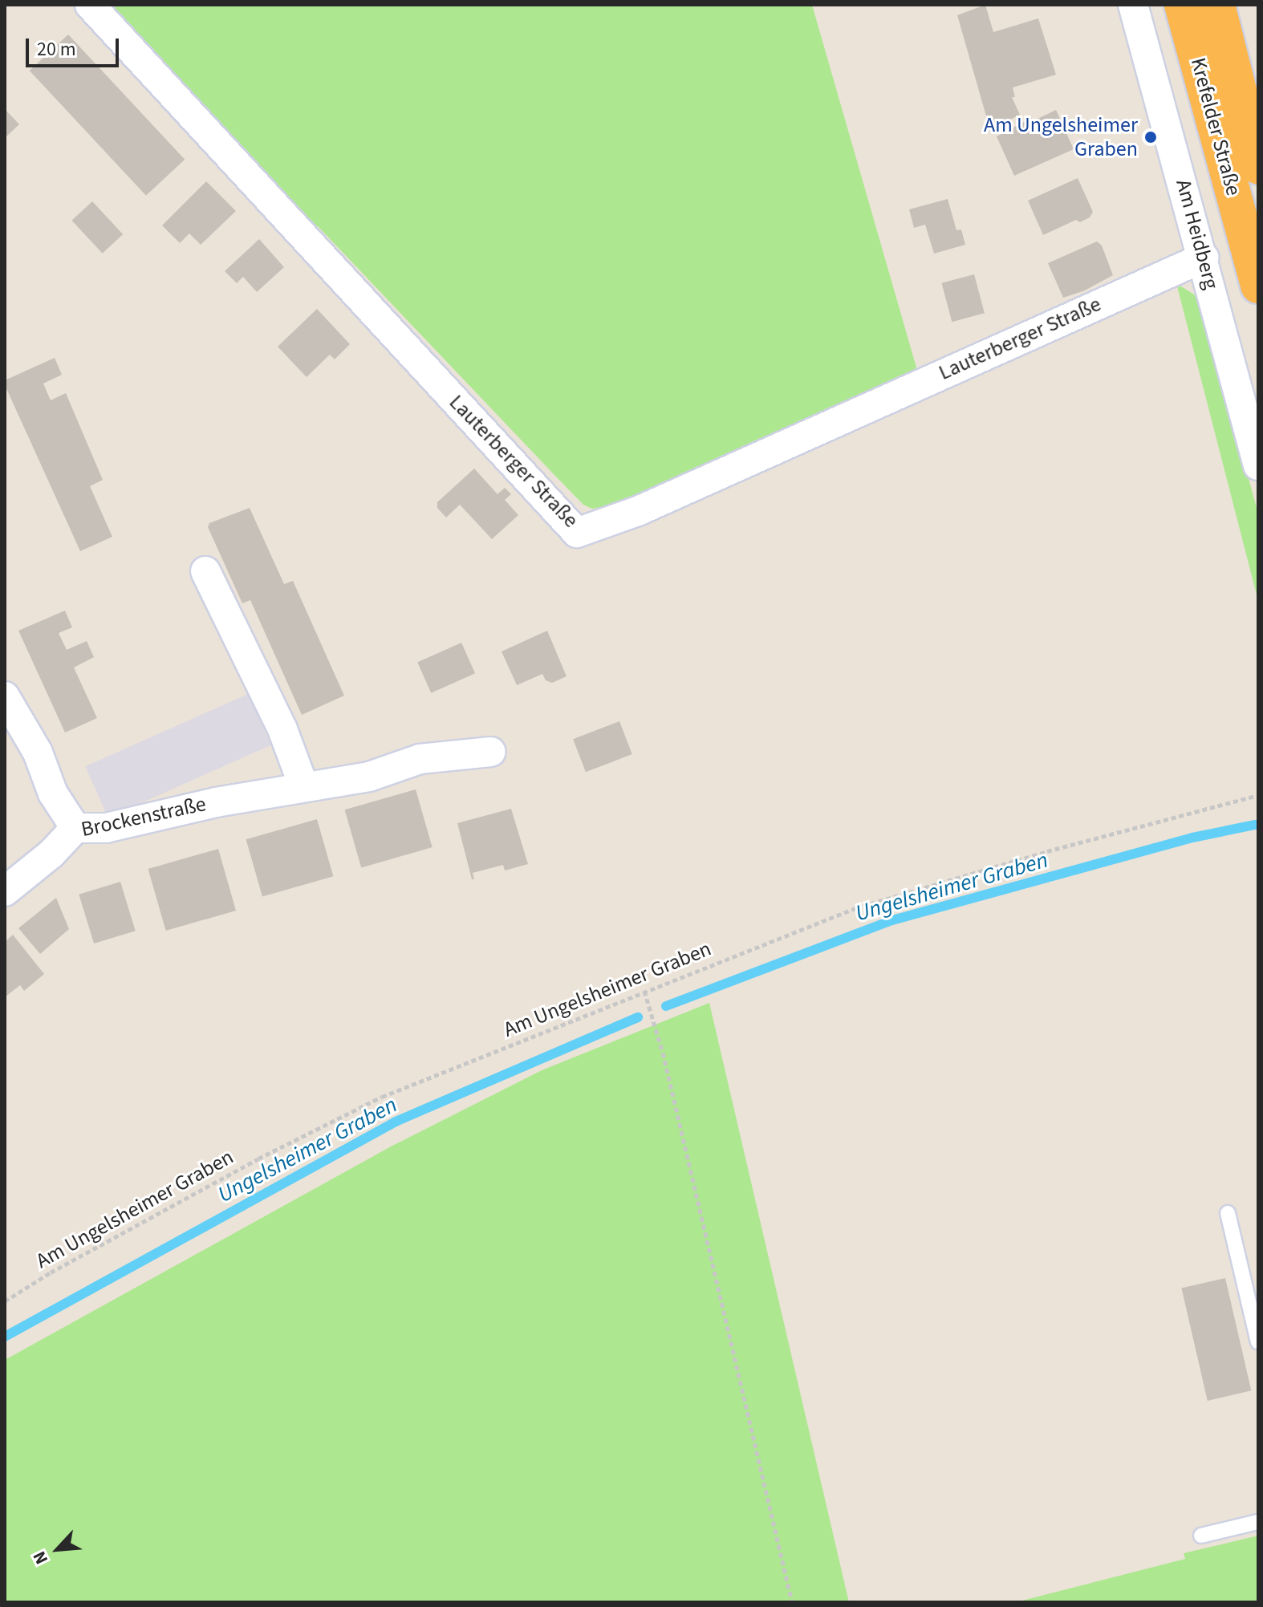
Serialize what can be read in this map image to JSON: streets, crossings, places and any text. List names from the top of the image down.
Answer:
{
  "streets": {
    "highway": ["Krefelder Straße"],
    "street": ["Am Heidberg", "Lauterberger Straße", "Brockenstraße"],
    "path": ["Am Ungelsheimer Graben"]
  },
  "crossings": [
    ["Am Heidberg", "Lauterberger Straße"]
  ],
  "water": ["Ungelsheimer Graben"],
  "places": ["Am Ungelsheimer Graben"],
  "scale_bar": "20 m",
  "north": "bottom left"
}
